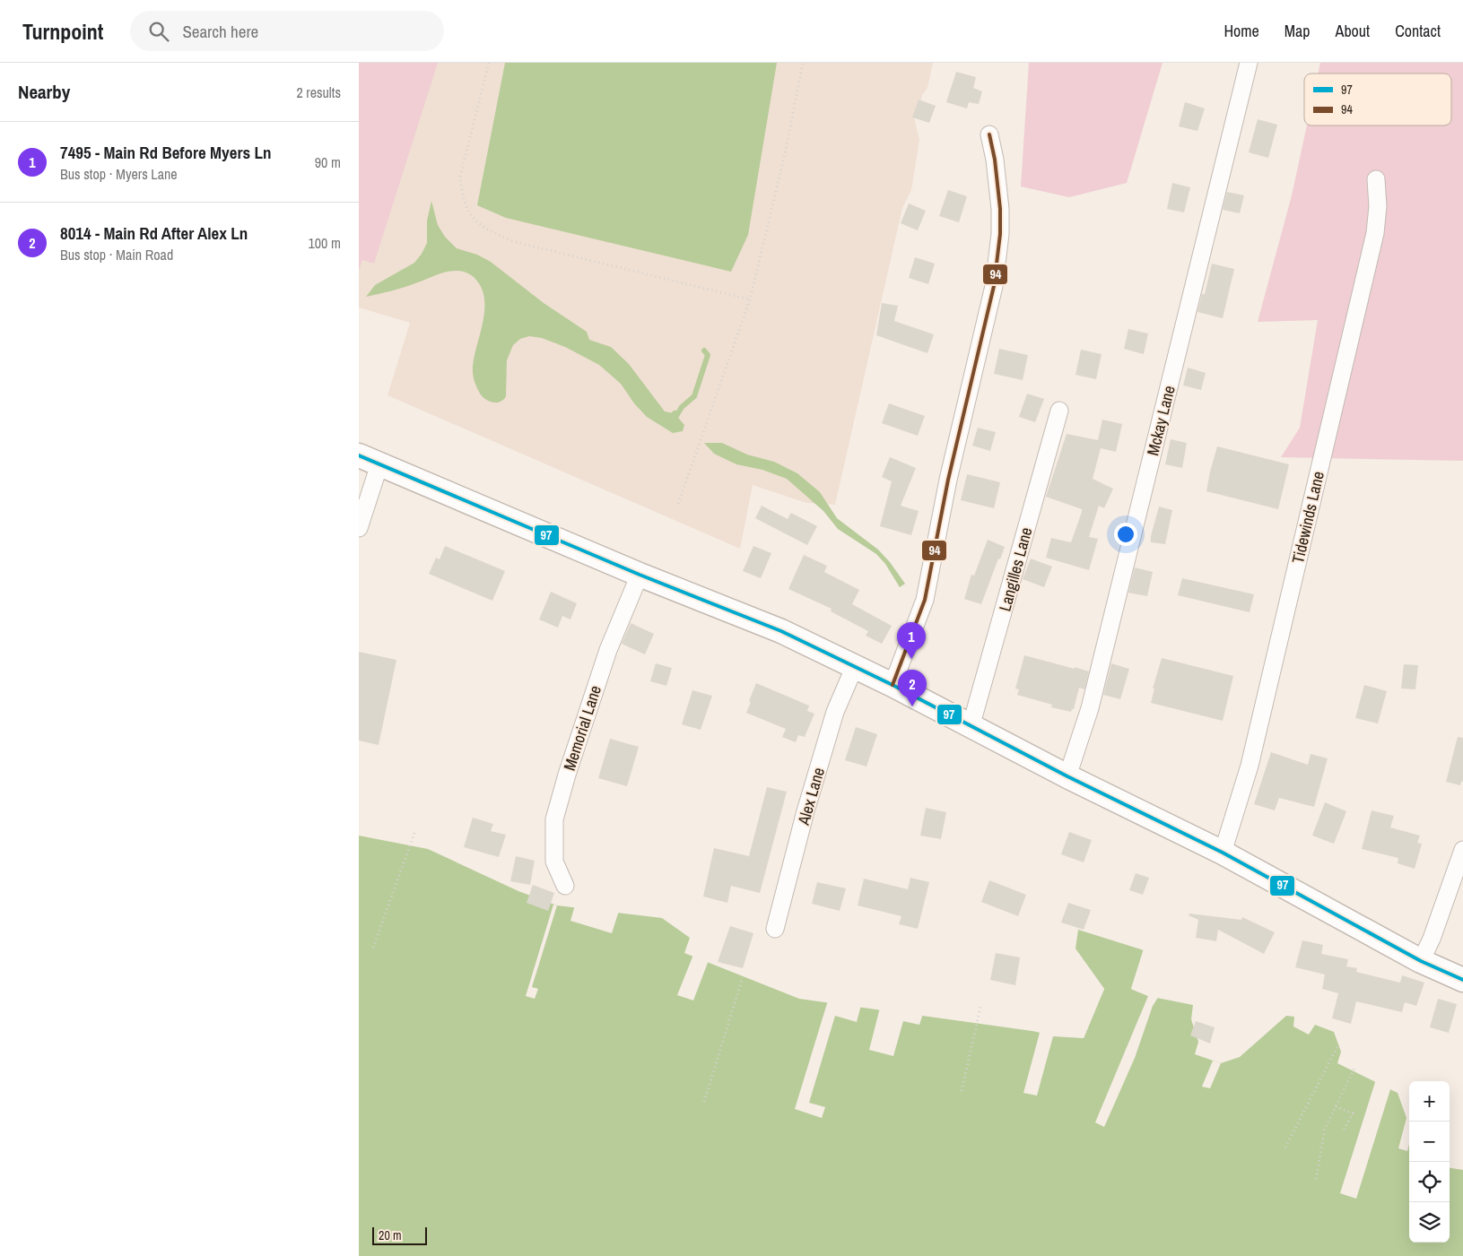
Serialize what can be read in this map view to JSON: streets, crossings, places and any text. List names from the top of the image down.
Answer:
{
  "streets": {
    "street": [
      "Mckay Lane",
      "Tidewinds Lane",
      "Langilles Lane",
      "Memorial Lane",
      "Alex Lane"
    ]
  },
  "lines": ["transit line 94", "transit line 97"],
  "legend": ["97", "94"],
  "scale_bar": "20 m",
  "page": {
    "header": "Turnpoint",
    "search": "Search here",
    "nav": [
      "Home",
      "Map",
      "About",
      "Contact"
    ],
    "heading": ["Nearby", "2 results"],
    "list": [
      {
        "mark": "1",
        "name": "7495 - Main Rd Before Myers Ln",
        "note": "Bus stop · Myers Lane",
        "value": "90 m"
      },
      {
        "mark": "2",
        "name": "8014 - Main Rd After Alex Ln",
        "note": "Bus stop · Main Road",
        "value": "100 m"
      }
    ],
    "pins": ["1", "2"],
    "map_buttons": ["+", "−"],
    "scale": "20 m"
  }
}
